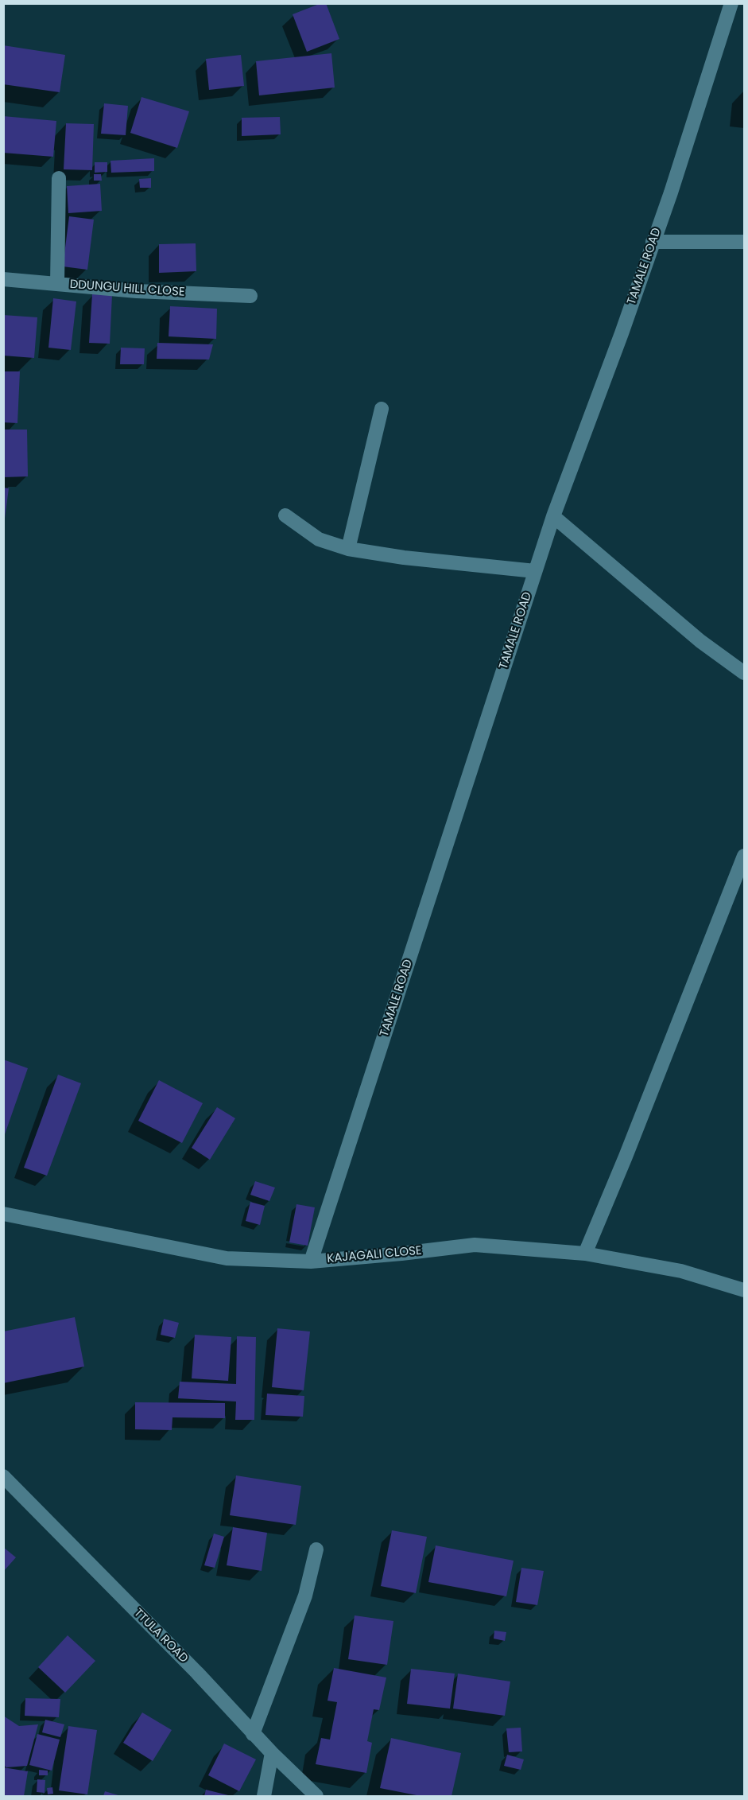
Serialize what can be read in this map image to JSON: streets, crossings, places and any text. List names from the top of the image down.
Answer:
{
  "streets": {
    "street": [
      "TAMALE ROAD",
      "DDUNGU HILL CLOSE",
      "KAJAGALI CLOSE",
      "TTULA ROAD"
    ]
  },
  "crossings": [
    ["TAMALE ROAD", "KAJAGALI CLOSE"]
  ]
}
